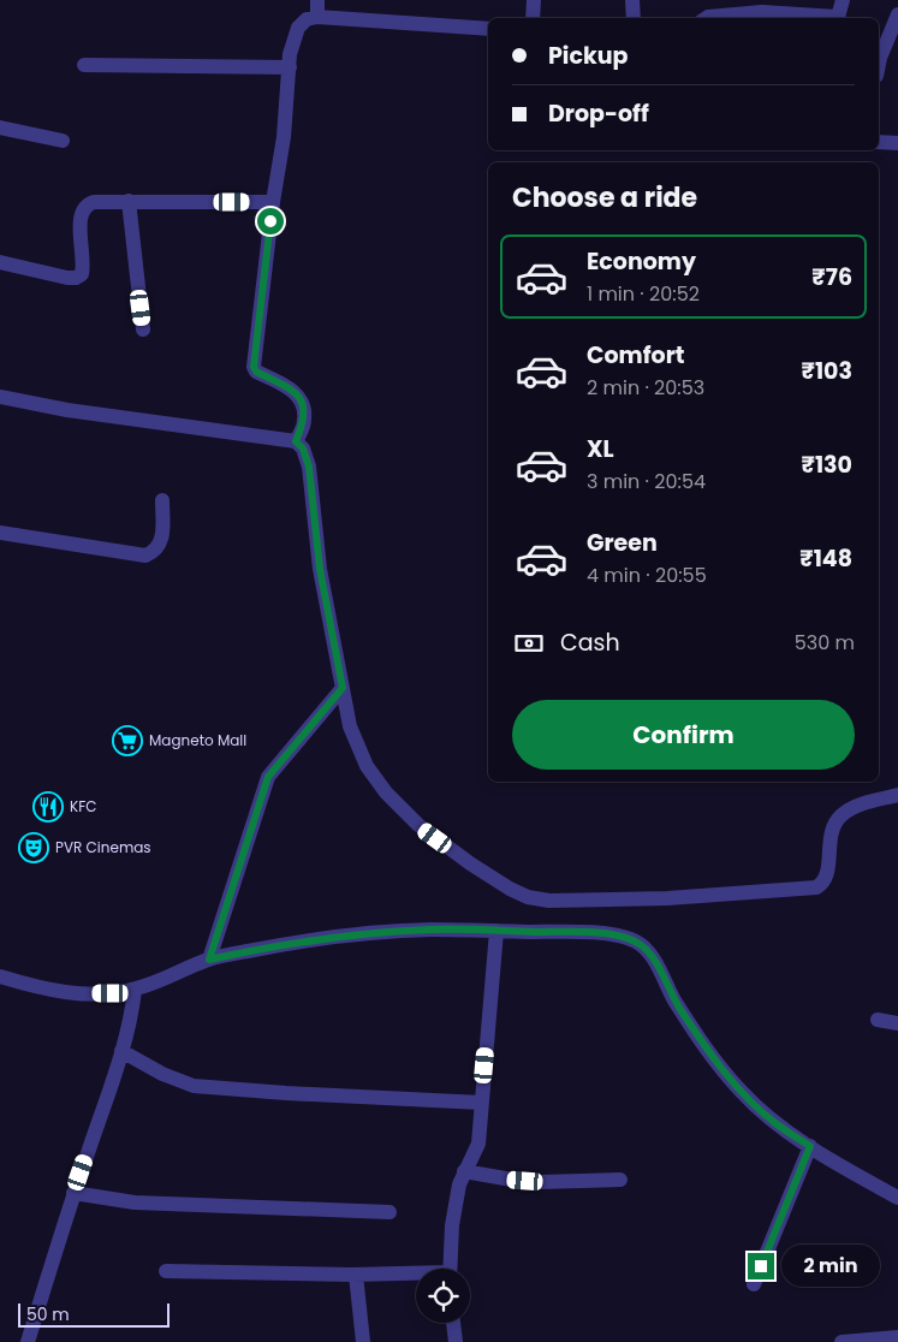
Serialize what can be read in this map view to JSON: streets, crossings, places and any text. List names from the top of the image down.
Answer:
{
  "places": {
    "supermarket": ["Magneto Mall"],
    "restaurant": ["KFC"],
    "theatre": ["PVR Cinemas"]
  },
  "scale_bar": "50 m",
  "page": {
    "banner": ["Pickup", "Drop-off"],
    "heading": "Choose a ride",
    "list": [
      {
        "name": "Economy",
        "note": "1 min · 20:52",
        "value": "₹76"
      },
      {
        "name": "Comfort",
        "note": "2 min · 20:53",
        "value": "₹103"
      },
      {
        "name": "XL",
        "note": "3 min · 20:54",
        "value": "₹130"
      },
      {
        "name": "Green",
        "note": "4 min · 20:55",
        "value": "₹148"
      }
    ],
    "pay": ["Cash", "530 m"],
    "buttons": "Confirm",
    "bubble": "2 min",
    "scale": "50 m"
  }
}
